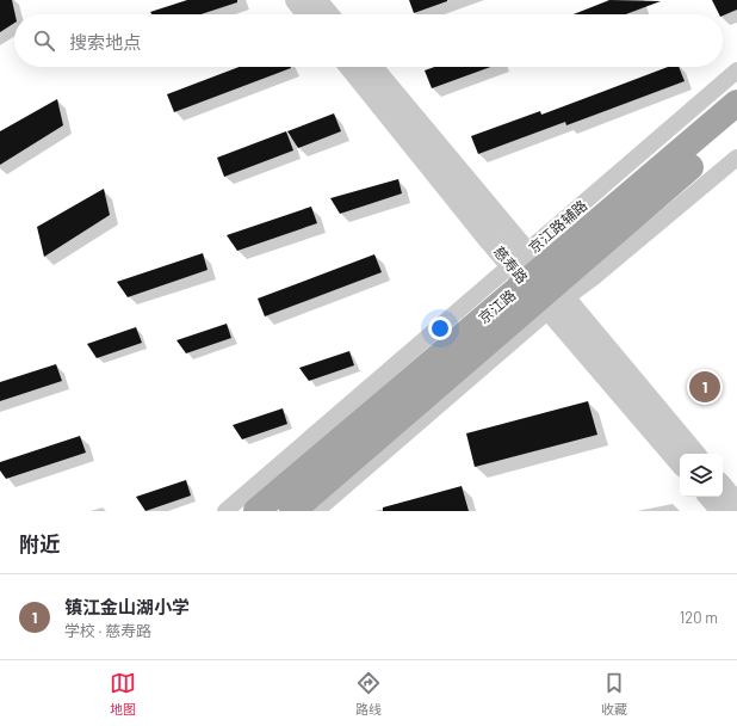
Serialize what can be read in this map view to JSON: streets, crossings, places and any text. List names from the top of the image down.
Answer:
{
  "streets": {
    "main road": ["京江路"],
    "street": ["京江路辅路", "慈寿路"]
  },
  "crossings": [
    ["京江路辅路", "慈寿路"],
    ["京江路辅路", "京江路"],
    ["慈寿路", "京江路"]
  ],
  "page": {
    "search": "搜索地点",
    "pins": "1",
    "heading": "附近",
    "list": [
      {
        "mark": "1",
        "name": "镇江金山湖小学",
        "note": "学校 · 慈寿路",
        "value": "120 m"
      }
    ],
    "nav": ["地图", "路线", "收藏"]
  }
}
